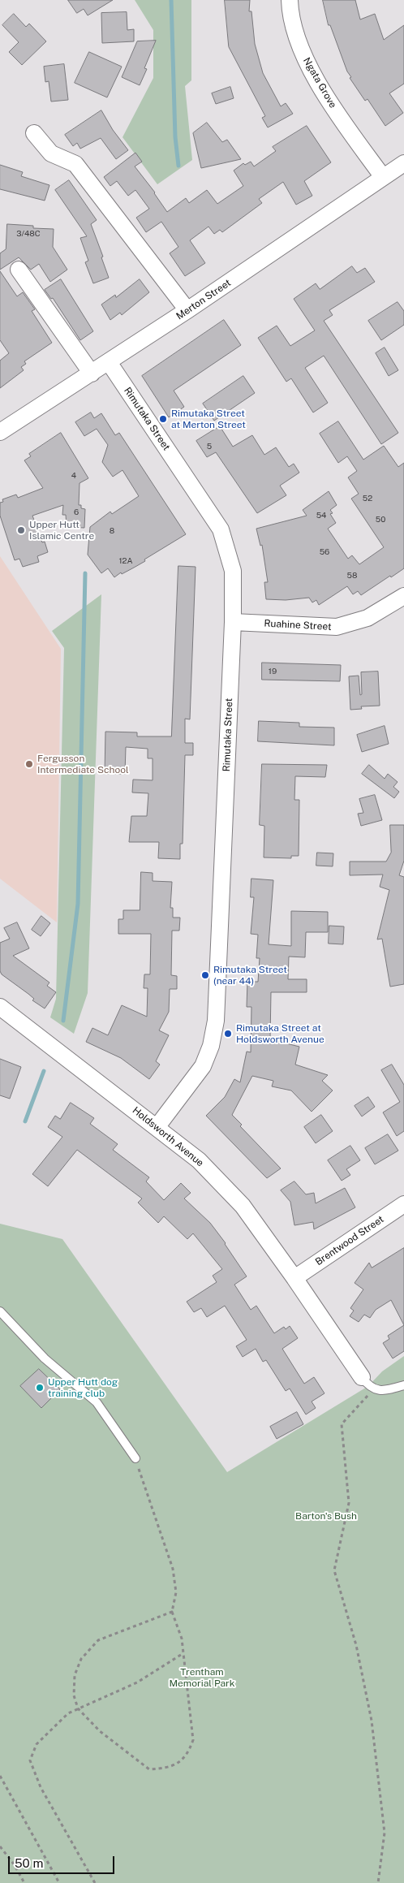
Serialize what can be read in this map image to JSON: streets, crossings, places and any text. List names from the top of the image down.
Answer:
{
  "streets": {
    "street": [
      "Ngata Grove",
      "Merton Street",
      "Rimutaka Street",
      "Ruahine Street",
      "Holdsworth Avenue",
      "Brentwood Street"
    ]
  },
  "crossings": [
    ["Ngata Grove", "Merton Street"],
    ["Merton Street", "Rimutaka Street"],
    ["Rimutaka Street", "Ruahine Street"],
    ["Rimutaka Street", "Holdsworth Avenue"],
    ["Holdsworth Avenue", "Brentwood Street"]
  ],
  "parks": ["Barton's Bush", "Trentham Memorial Park"],
  "places": [
    "Rimutaka Street at Merton Street",
    "Upper Hutt Islamic Centre",
    "Fergusson Intermediate School",
    "Rimutaka Street (near 44)",
    "Rimutaka Street at Holdsworth Avenue",
    "Upper Hutt dog training club"
  ],
  "house_numbers": [
    "3/48C",
    "5",
    "4",
    "52",
    "6",
    "54",
    "50",
    "8",
    "56",
    "12A",
    "58",
    "19"
  ],
  "scale_bar": "50 m"
}
